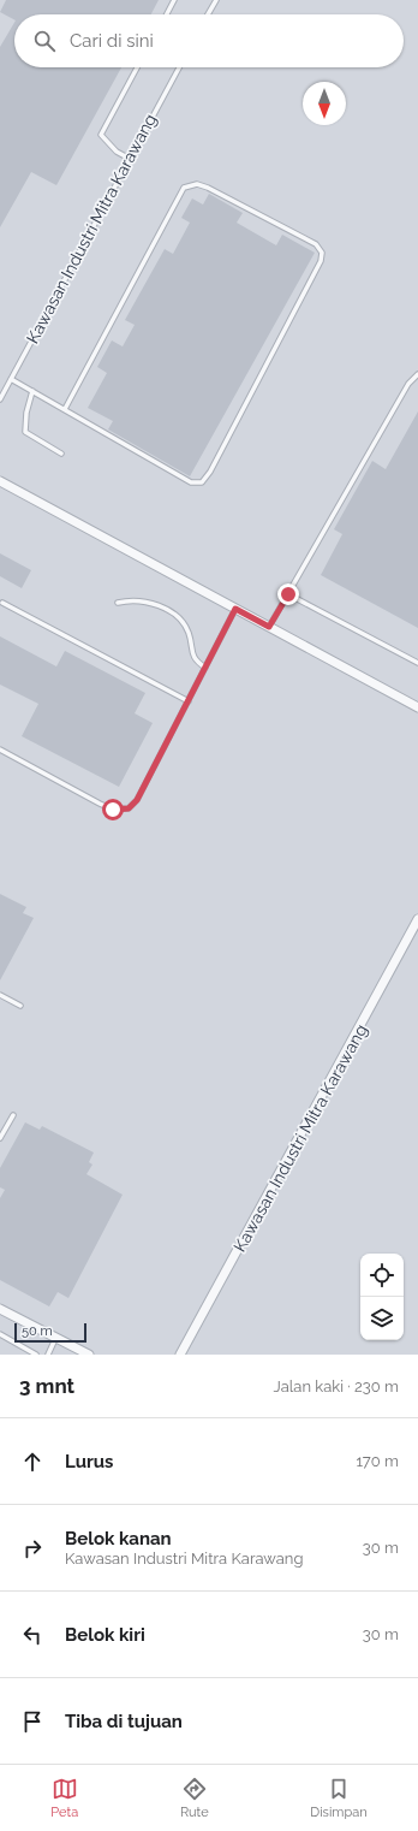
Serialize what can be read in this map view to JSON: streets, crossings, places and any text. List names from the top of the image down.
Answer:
{
  "streets": {
    "street": ["Kawasan Industri Mitra Karawang"]
  },
  "scale_bar": "50 m",
  "north": "bottom",
  "page": {
    "search": "Cari di sini",
    "scale": "50 m",
    "heading": ["3 mnt", "Jalan kaki · 230 m"],
    "list": [
      ["Lurus", "170 m"],
      ["Belok kanan", "Kawasan Industri Mitra Karawang", "30 m"],
      ["Belok kiri", "30 m"],
      "Tiba di tujuan"
    ],
    "nav": ["Peta", "Rute", "Disimpan"]
  }
}
